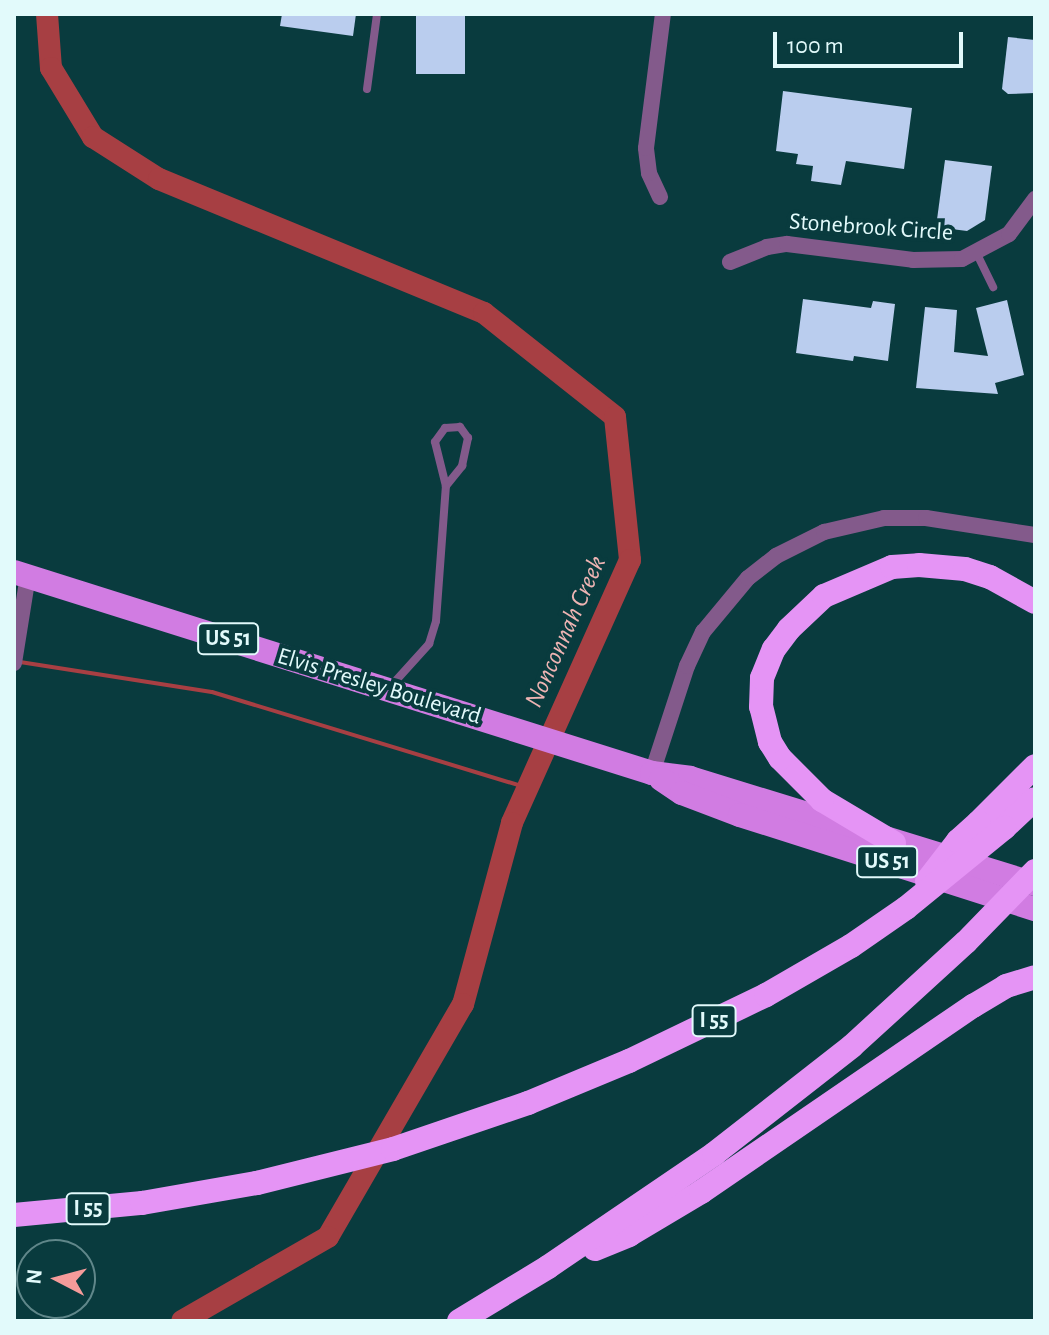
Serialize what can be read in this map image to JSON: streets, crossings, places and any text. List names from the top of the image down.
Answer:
{
  "streets": {
    "highway": ["I 55"],
    "main road": ["US 51", "Elvis Presley Boulevard"],
    "street": ["Stonebrook Circle"]
  },
  "water": ["Nonconnah Creek"],
  "scale_bar": "100 m",
  "north": "left"
}
